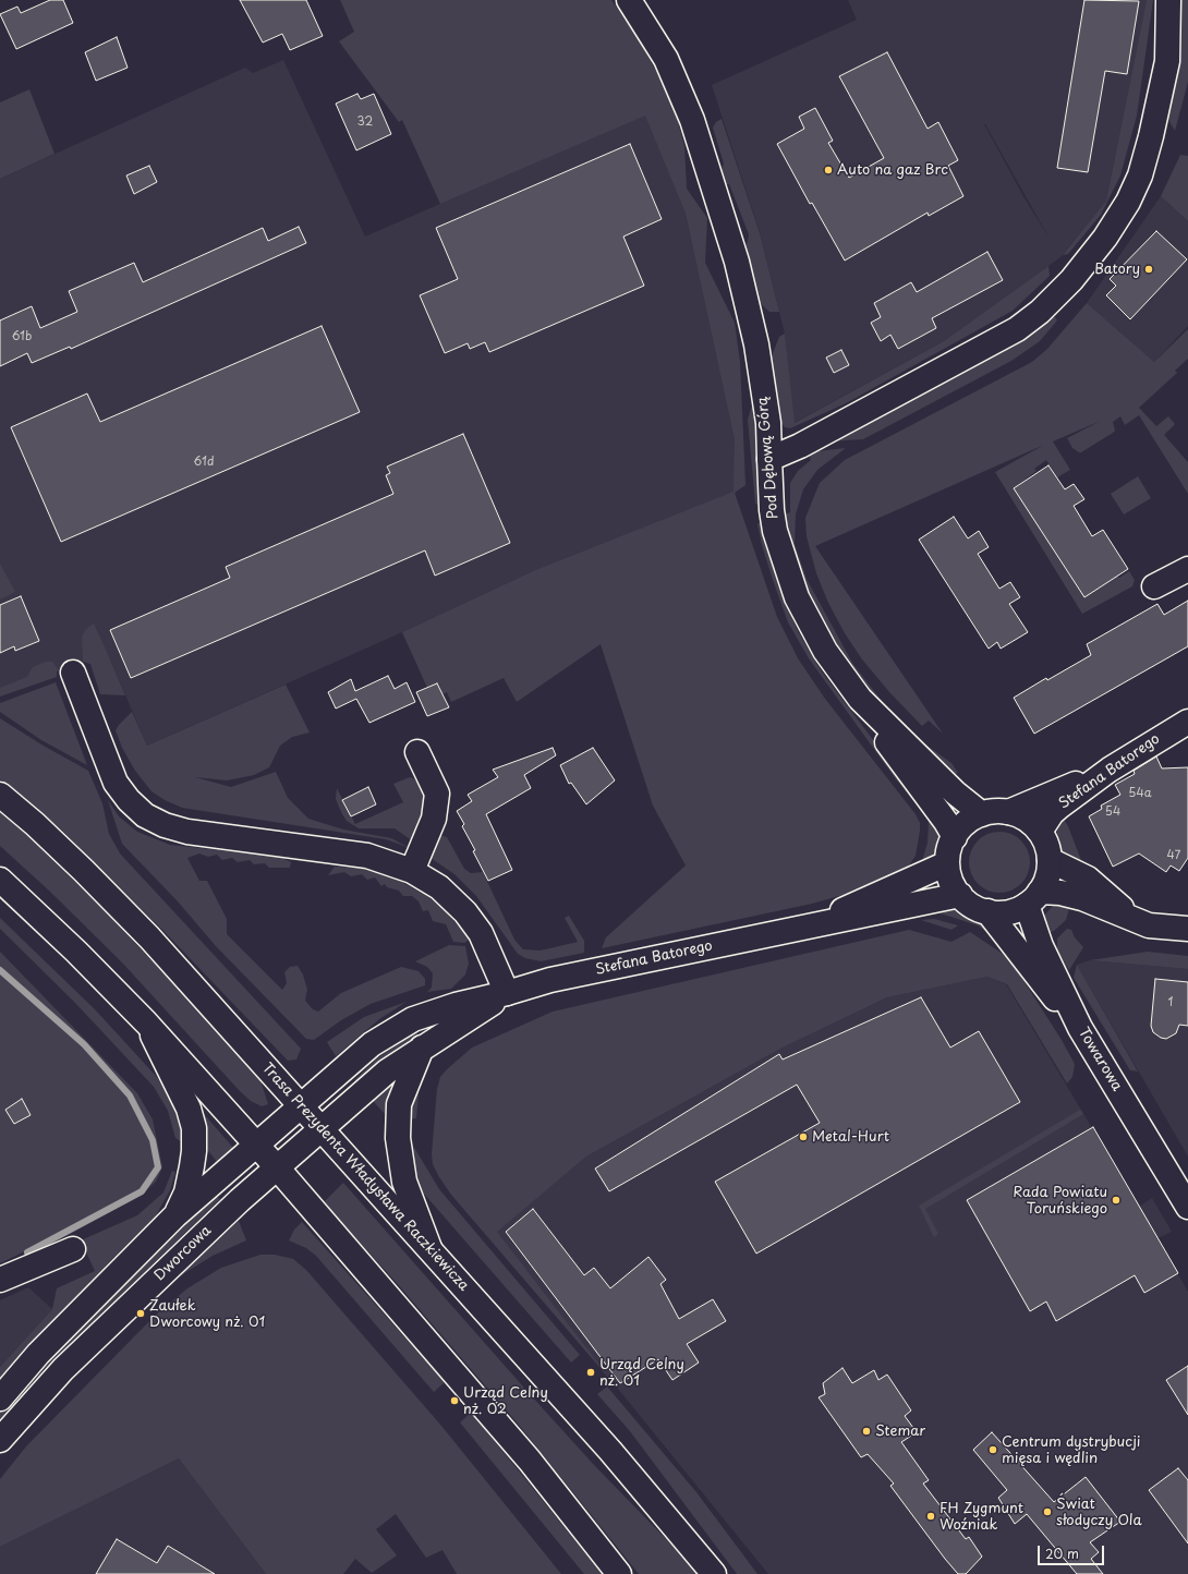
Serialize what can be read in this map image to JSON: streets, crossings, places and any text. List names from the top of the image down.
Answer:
{
  "streets": {
    "street": [
      "Pod Dębową Górą",
      "Stefana Batorego",
      "Towarowa",
      "Trasa Prezydenta Władysława Raczkiewicza",
      "Dworcowa"
    ]
  },
  "crossings": [
    ["Pod Dębową Górą", "Stefana Batorego"],
    ["Pod Dębową Górą", "Towarowa"],
    ["Stefana Batorego", "Towarowa"],
    ["Stefana Batorego", "Trasa Prezydenta Władysława Raczkiewicza"],
    ["Stefana Batorego", "Dworcowa"]
  ],
  "places": [
    "Auto na gaz Brc",
    "Batory",
    "Metal-Hurt",
    "Rada Powiatu Toruńskiego",
    "Zaułek Dworcowy nż. 01",
    "Urząd Celny nż. 01",
    "Urząd Celny nż. 02",
    "Stemar",
    "Centrum dystrybucji mięsa i wędlin",
    "Świat słodyczy Ola",
    "FH Zygmunt Woźniak"
  ],
  "house_numbers": [
    "32",
    "61b",
    "61d",
    "54a",
    "54",
    "47",
    "1"
  ],
  "scale_bar": "20 m"
}
